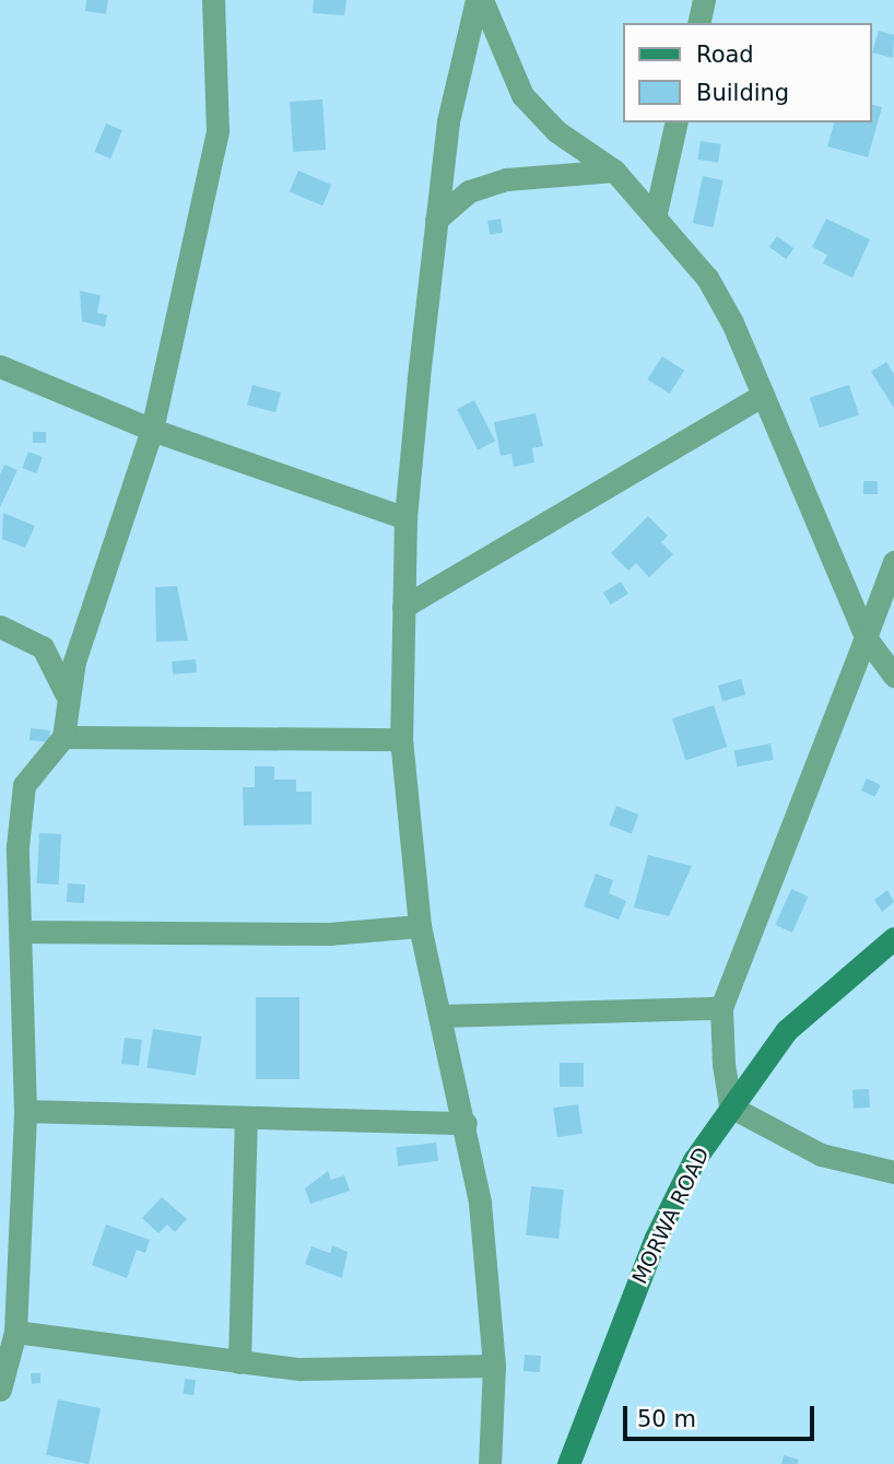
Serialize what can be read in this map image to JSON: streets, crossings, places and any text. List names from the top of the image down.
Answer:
{
  "streets": {
    "main road": ["MORWA ROAD"]
  },
  "legend": ["Road", "Building"],
  "scale_bar": "50 m"
}
